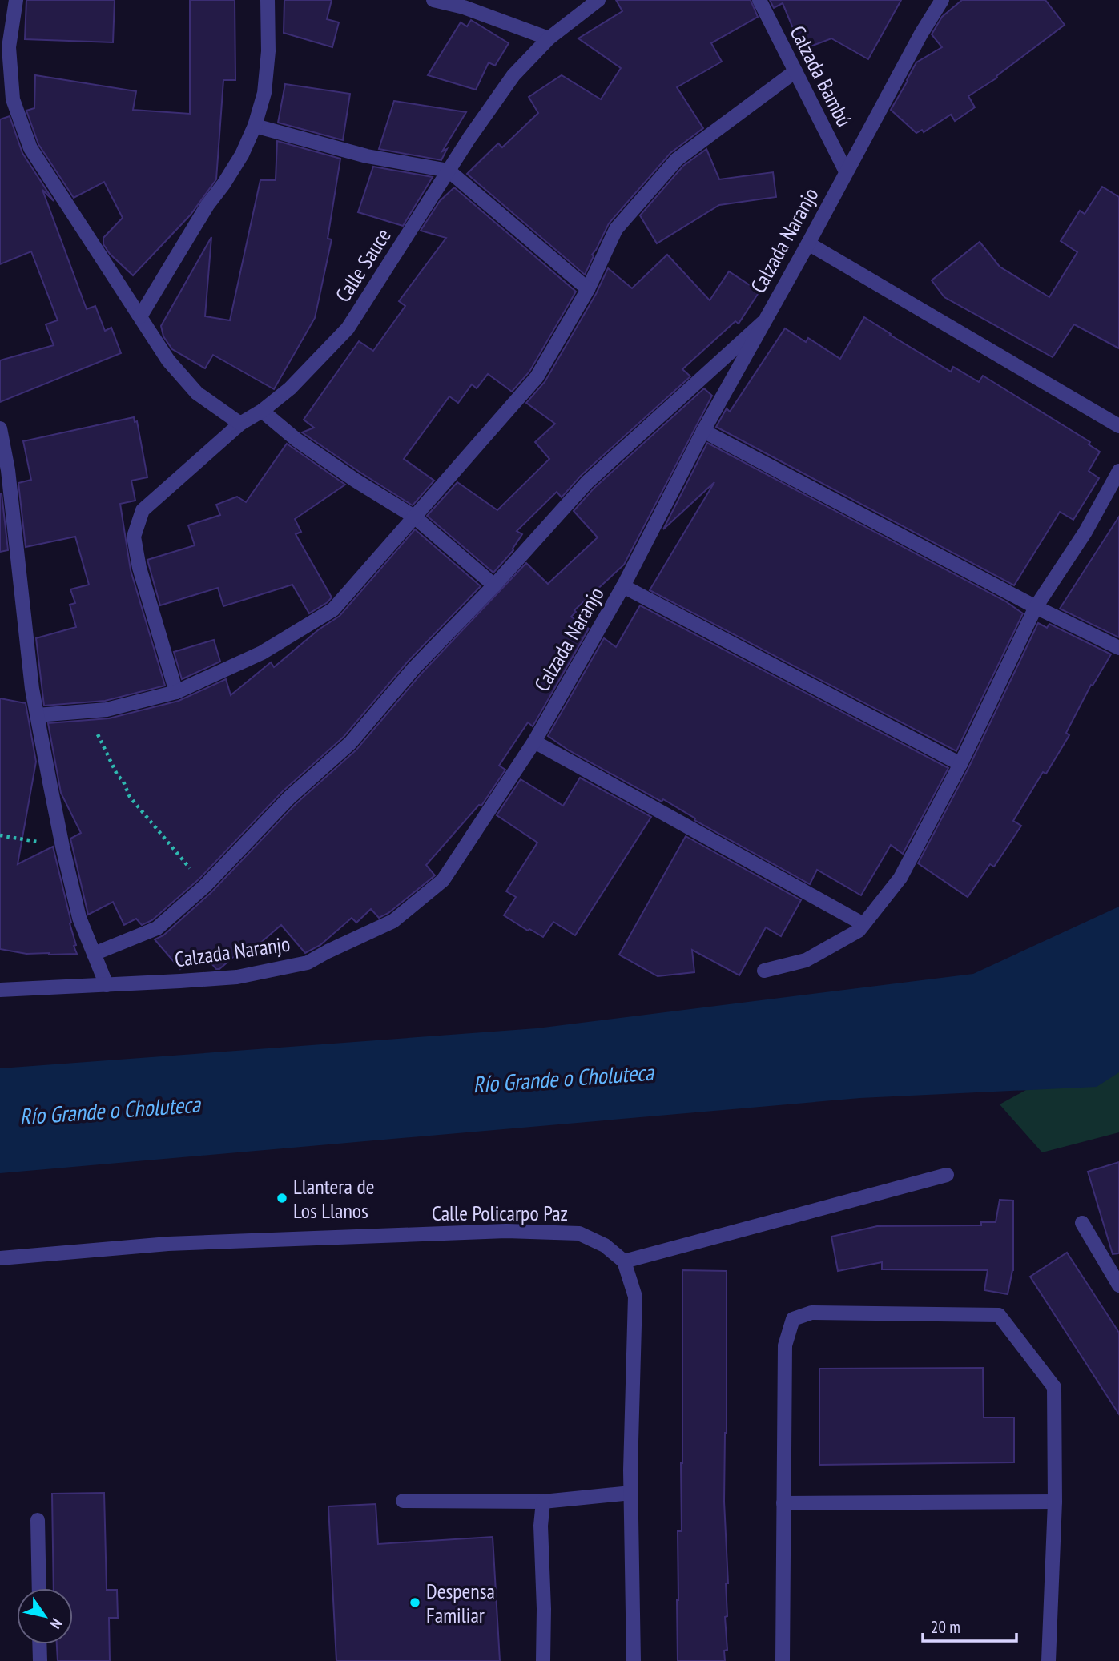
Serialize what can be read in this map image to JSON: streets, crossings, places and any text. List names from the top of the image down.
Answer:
{
  "streets": {
    "street": [
      "Calzada Bambú",
      "Calzada Naranjo",
      "Calle Sauce",
      "Calle Policarpo Paz"
    ]
  },
  "crossings": [
    ["Calzada Bambú", "Calzada Naranjo"]
  ],
  "water": ["Río Grande o Choluteca"],
  "places": ["Llantera de Los Llanos", "Despensa Familiar"],
  "scale_bar": "20 m",
  "north": "bottom right"
}
